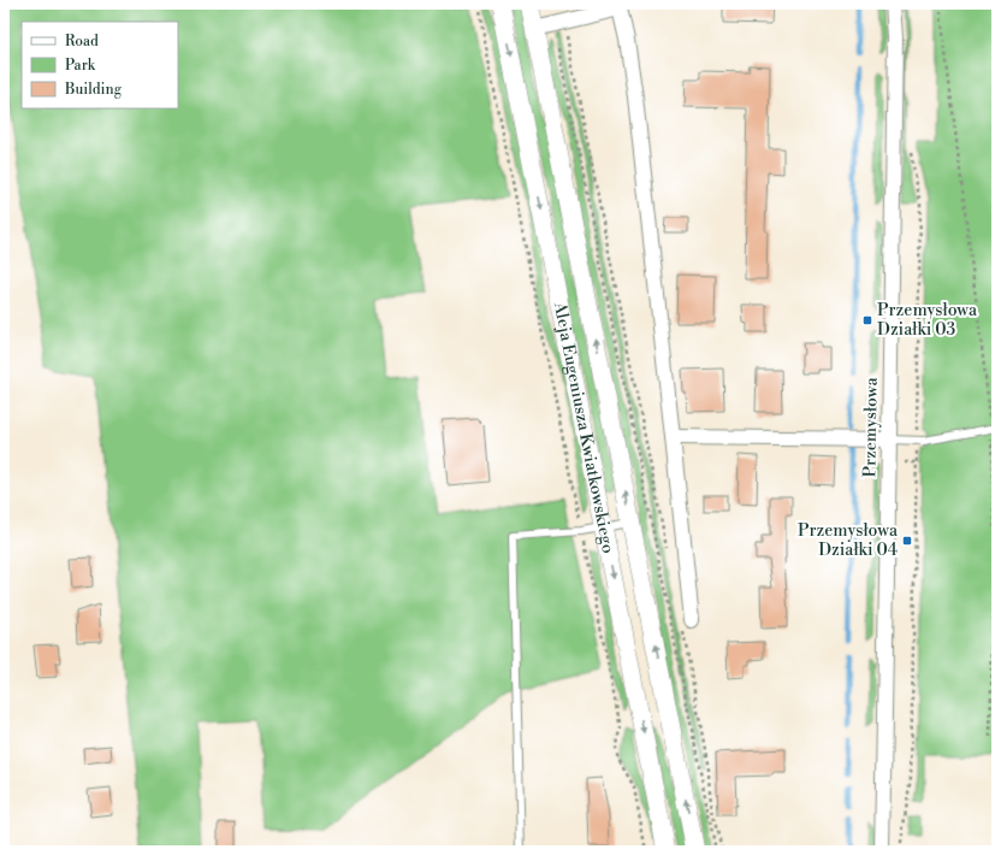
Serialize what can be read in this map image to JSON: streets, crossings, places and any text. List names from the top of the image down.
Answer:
{
  "streets": {
    "street": ["Aleja Eugeniusza Kwiatkowskiego", "Przemysłowa"]
  },
  "places": {
    "transit": ["Przemysłowa Działki 03", "Przemysłowa Działki 04"]
  },
  "legend": ["Road", "Park", "Building"]
}
